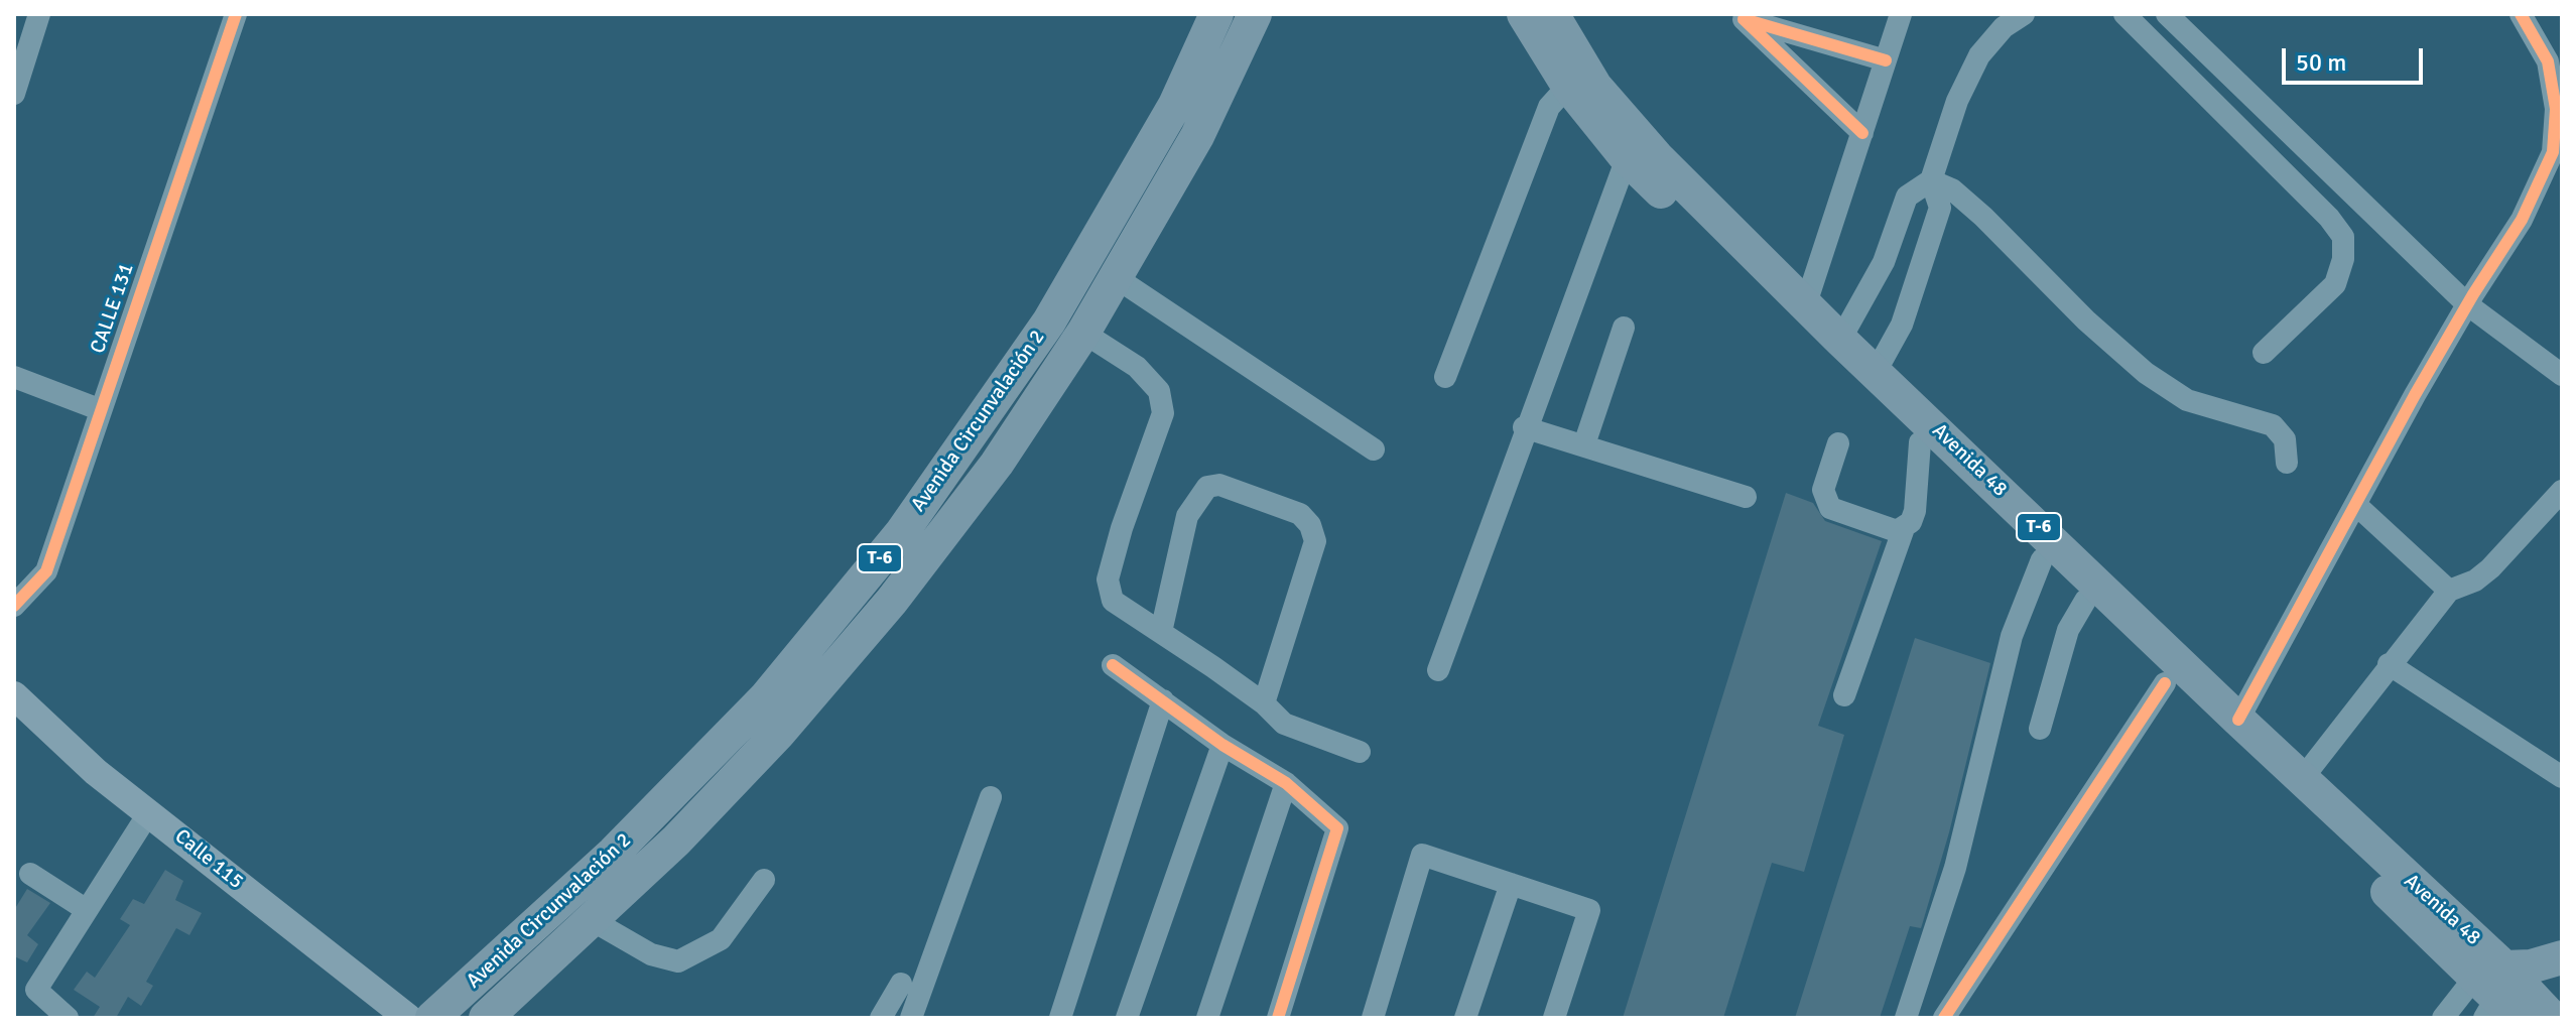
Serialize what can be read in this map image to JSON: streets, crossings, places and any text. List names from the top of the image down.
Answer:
{
  "streets": {
    "highway": ["Avenida Circunvalación 2", "Avenida 48", "T-6"],
    "main road": ["Calle 115"],
    "street": ["CALLE 131"]
  },
  "scale_bar": "50 m"
}
